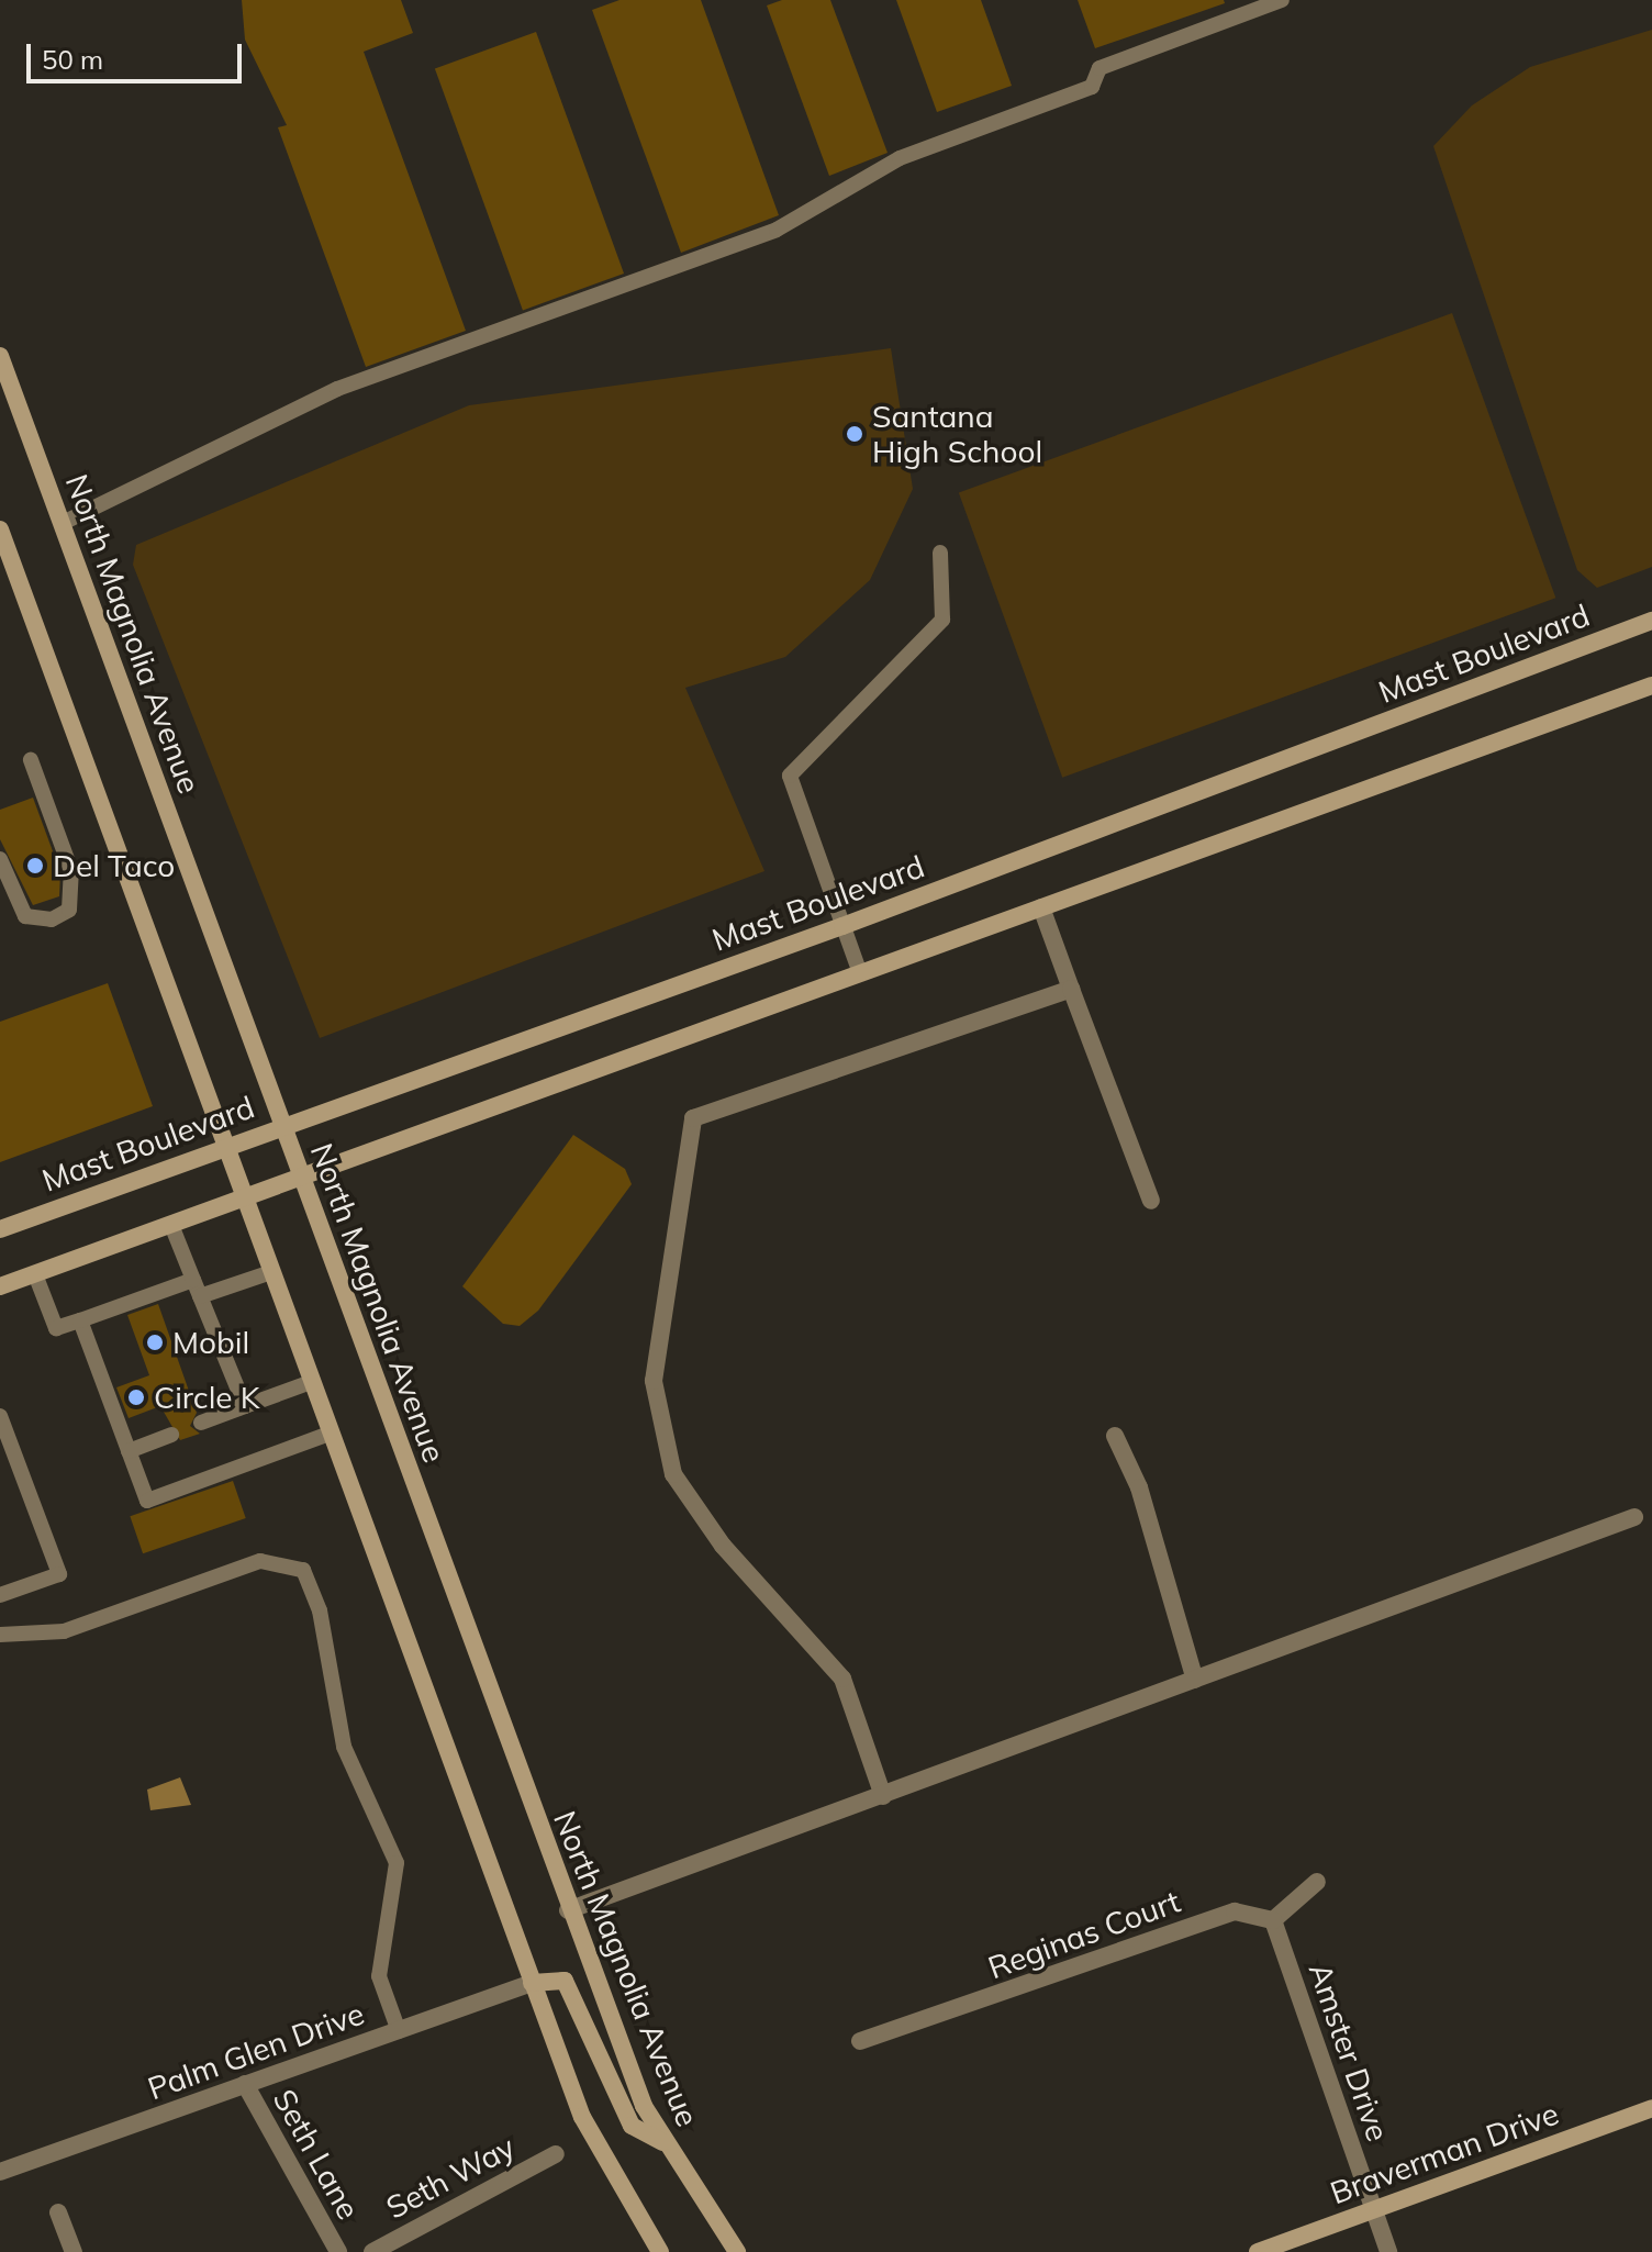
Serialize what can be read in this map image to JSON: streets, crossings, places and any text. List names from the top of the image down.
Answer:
{
  "streets": {
    "main road": ["North Magnolia Avenue", "Mast Boulevard", "Braverman Drive"],
    "street": [
      "Reginas Court",
      "Palm Glen Drive",
      "Amster Drive",
      "Seth Lane",
      "Seth Way"
    ]
  },
  "crossings": [
    ["North Magnolia Avenue", "Mast Boulevard"],
    ["Reginas Court", "Amster Drive"],
    ["Palm Glen Drive", "Seth Lane"],
    ["Amster Drive", "Braverman Drive"]
  ],
  "places": [
    "Santana High School",
    "Del Taco",
    "Mobil",
    "Circle K"
  ],
  "scale_bar": "50 m"
}
